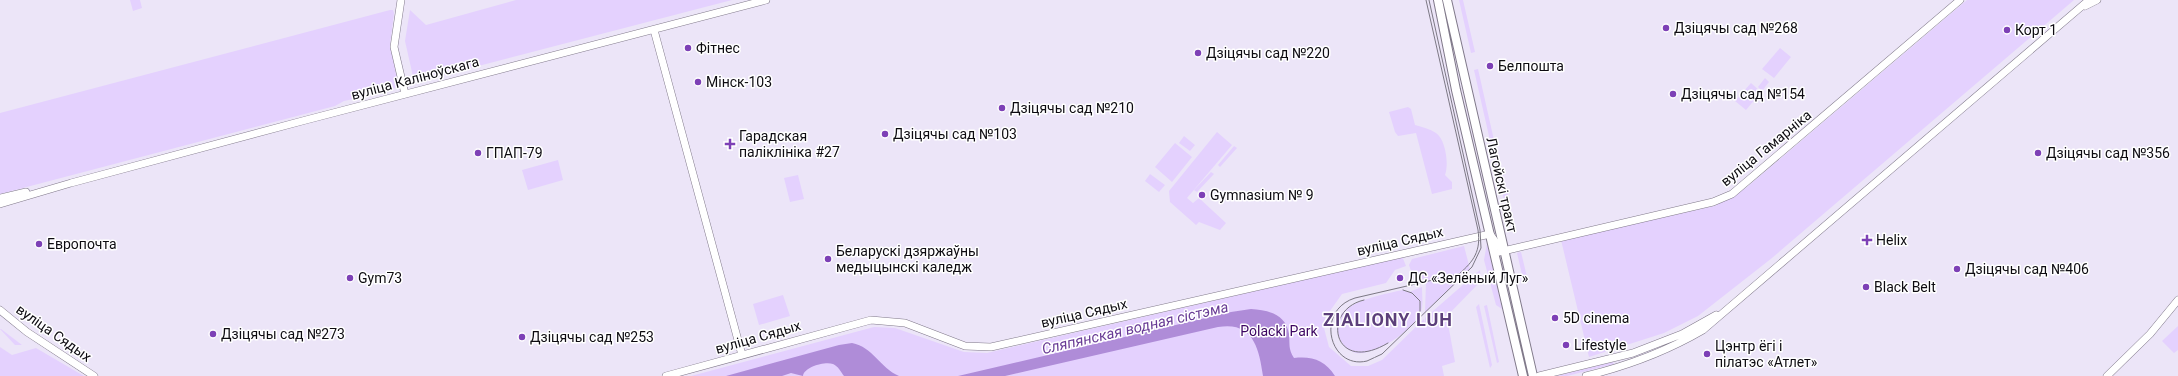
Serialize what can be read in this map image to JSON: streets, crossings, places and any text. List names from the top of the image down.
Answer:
{
  "streets": {
    "main road": [
      "вуліца Каліноўскага",
      "вуліца Гамарніка",
      "Лагойскі тракт",
      "вуліца Сядых"
    ]
  },
  "crossings": [
    ["вуліца Гамарніка", "Лагойскі тракт"],
    ["Лагойскі тракт", "вуліца Сядых"]
  ],
  "districts": ["ZIALIONY LUH"],
  "water": ["Сляпянская водная сістэма"],
  "parks": ["Polacki Park"],
  "places": {
    "other": [
      "Дзіцячы сад №268",
      "Корт 1",
      "Фітнес",
      "Дзіцячы сад №220",
      "Белпошта",
      "Мінск-103",
      "Дзіцячы сад №154",
      "Дзіцячы сад №210",
      "Дзіцячы сад №103",
      "ГПАП-79",
      "Дзіцячы сад №356",
      "Gymnasium № 9",
      "Европочта",
      "Беларускі дзяржаўны медыцынскі каледж",
      "Дзіцячы сад №406",
      "Gym73",
      "ДС «Зелёный Луг»",
      "Black Belt",
      "5D cinema",
      "Дзіцячы сад №273",
      "Дзіцячы сад №253",
      "Lifestyle",
      "Цэнтр ёгі і пілатэс «Атлет»"
    ],
    "health": ["Гарадская паліклініка #27", "Helix"]
  }
}
